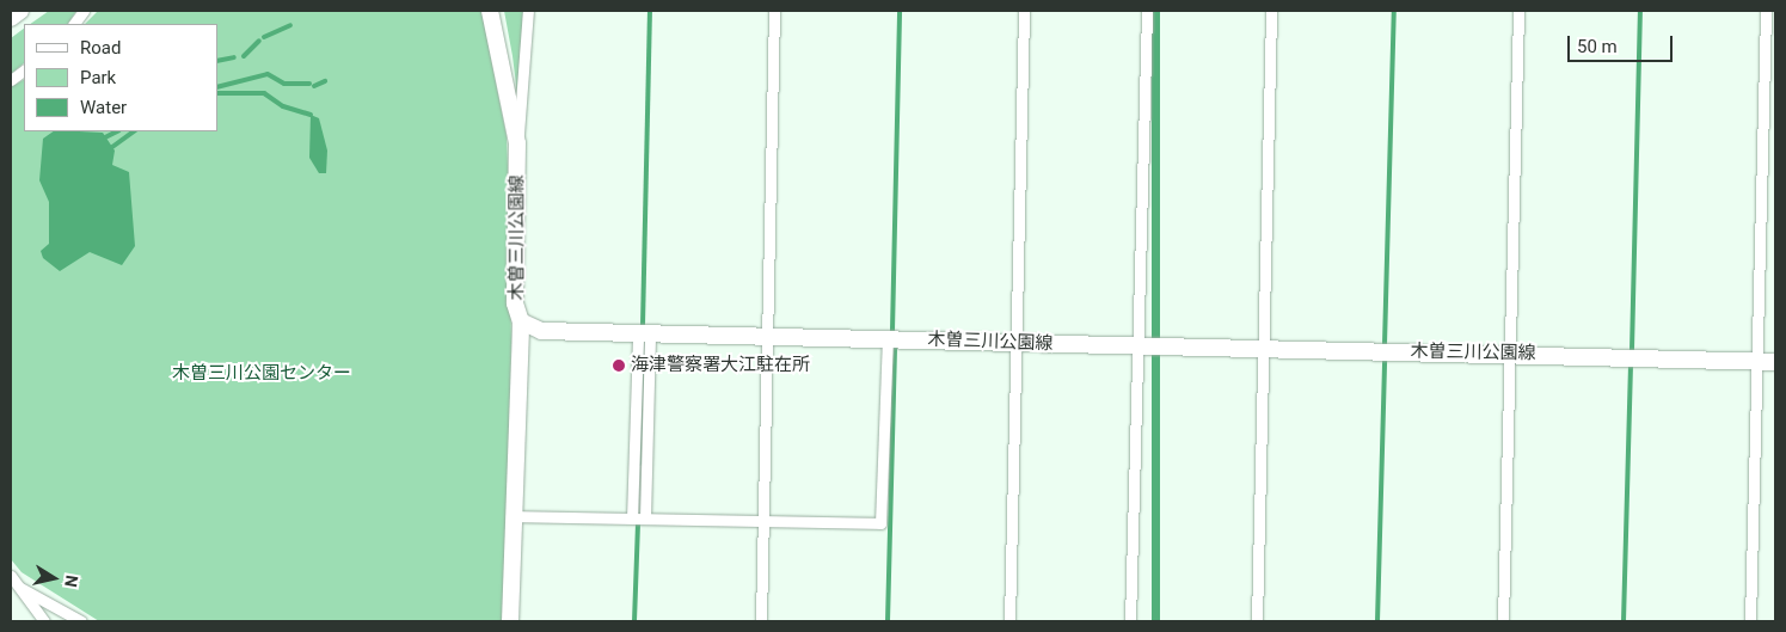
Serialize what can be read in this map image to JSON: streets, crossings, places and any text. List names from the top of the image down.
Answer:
{
  "streets": {
    "main road": ["木曽三川公園線"]
  },
  "parks": ["木曽三川公園センター"],
  "places": ["海津警察署大江駐在所"],
  "legend": ["Road", "Park", "Water"],
  "scale_bar": "50 m",
  "north": "right"
}
